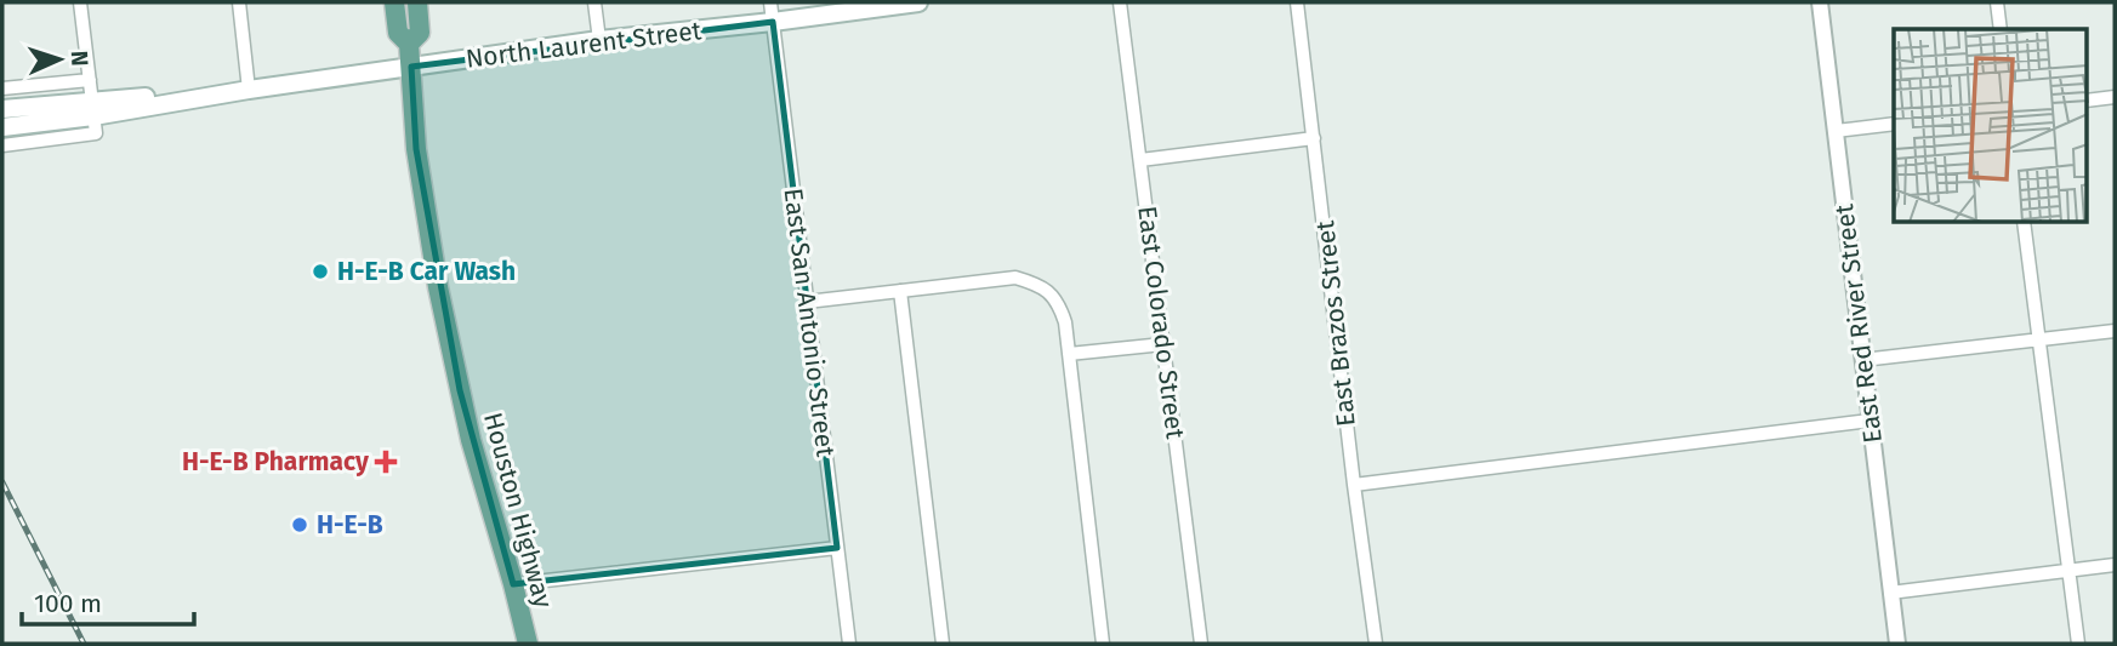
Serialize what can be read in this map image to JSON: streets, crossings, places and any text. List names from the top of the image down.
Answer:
{
  "streets": {
    "main road": ["North Laurent Street", "Houston Highway"],
    "street": [
      "East San Antonio Street",
      "East Colorado Street",
      "East Brazos Street",
      "East Red River Street"
    ]
  },
  "crossings": [
    ["North Laurent Street", "East San Antonio Street"],
    ["North Laurent Street", "Houston Highway"]
  ],
  "places": {
    "other": ["H-E-B Car Wash", "H-E-B"],
    "health": ["H-E-B Pharmacy"]
  },
  "scale_bar": "100 m",
  "north": "right"
}
